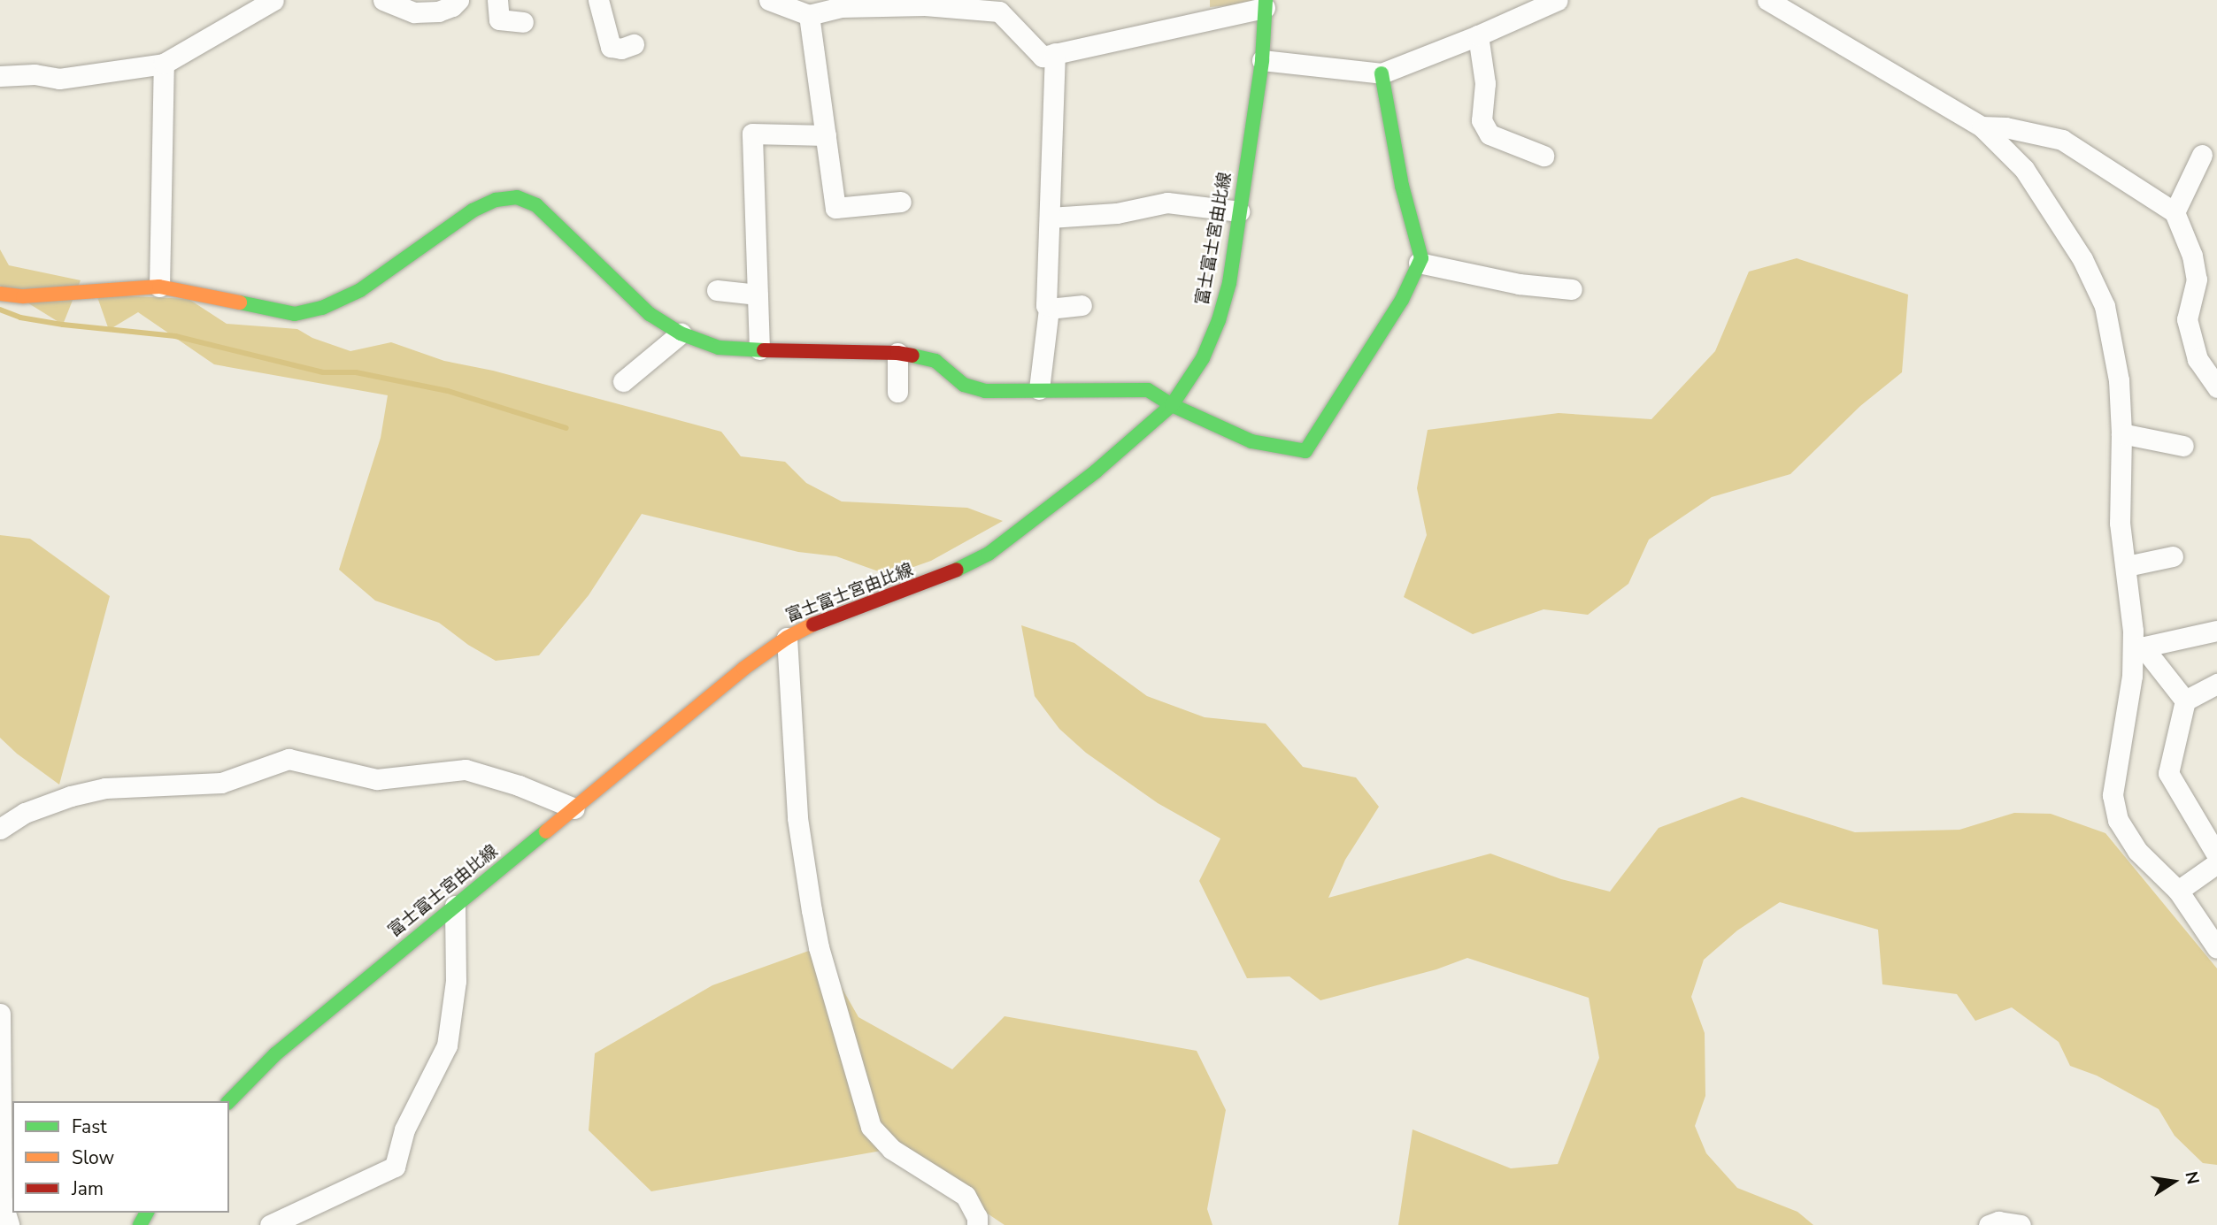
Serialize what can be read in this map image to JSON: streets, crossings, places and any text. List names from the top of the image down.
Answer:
{
  "streets": {
    "street": ["富士富士宮由比線"]
  },
  "legend": ["Fast", "Slow", "Jam"],
  "north": "right"
}
